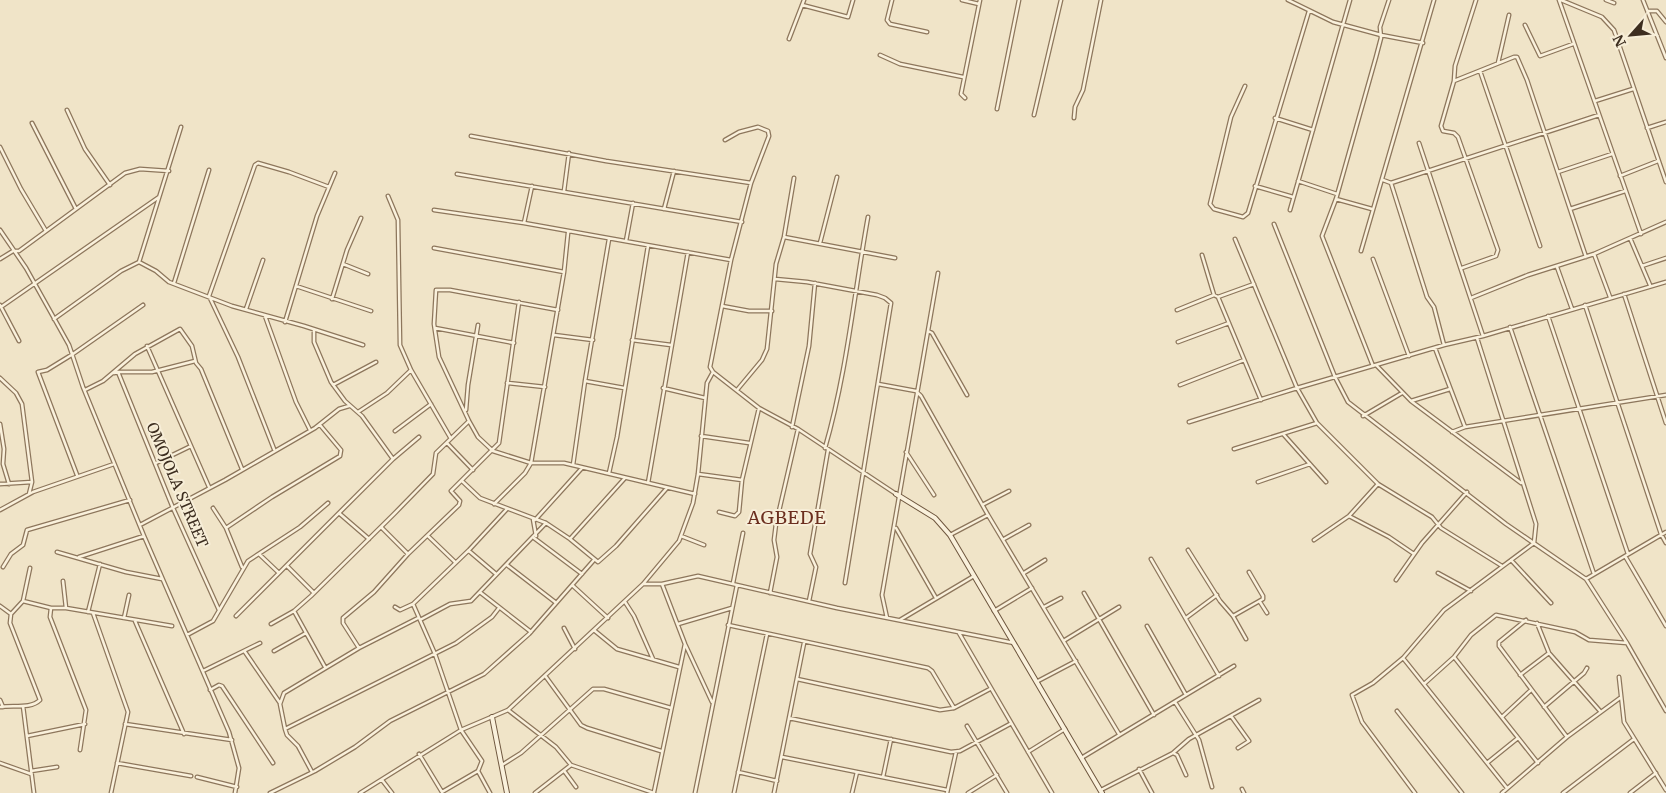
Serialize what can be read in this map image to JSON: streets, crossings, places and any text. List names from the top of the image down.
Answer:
{
  "streets": {
    "street": ["OMOJOLA STREET"]
  },
  "districts": ["AGBEDE"],
  "north": "bottom left"
}
